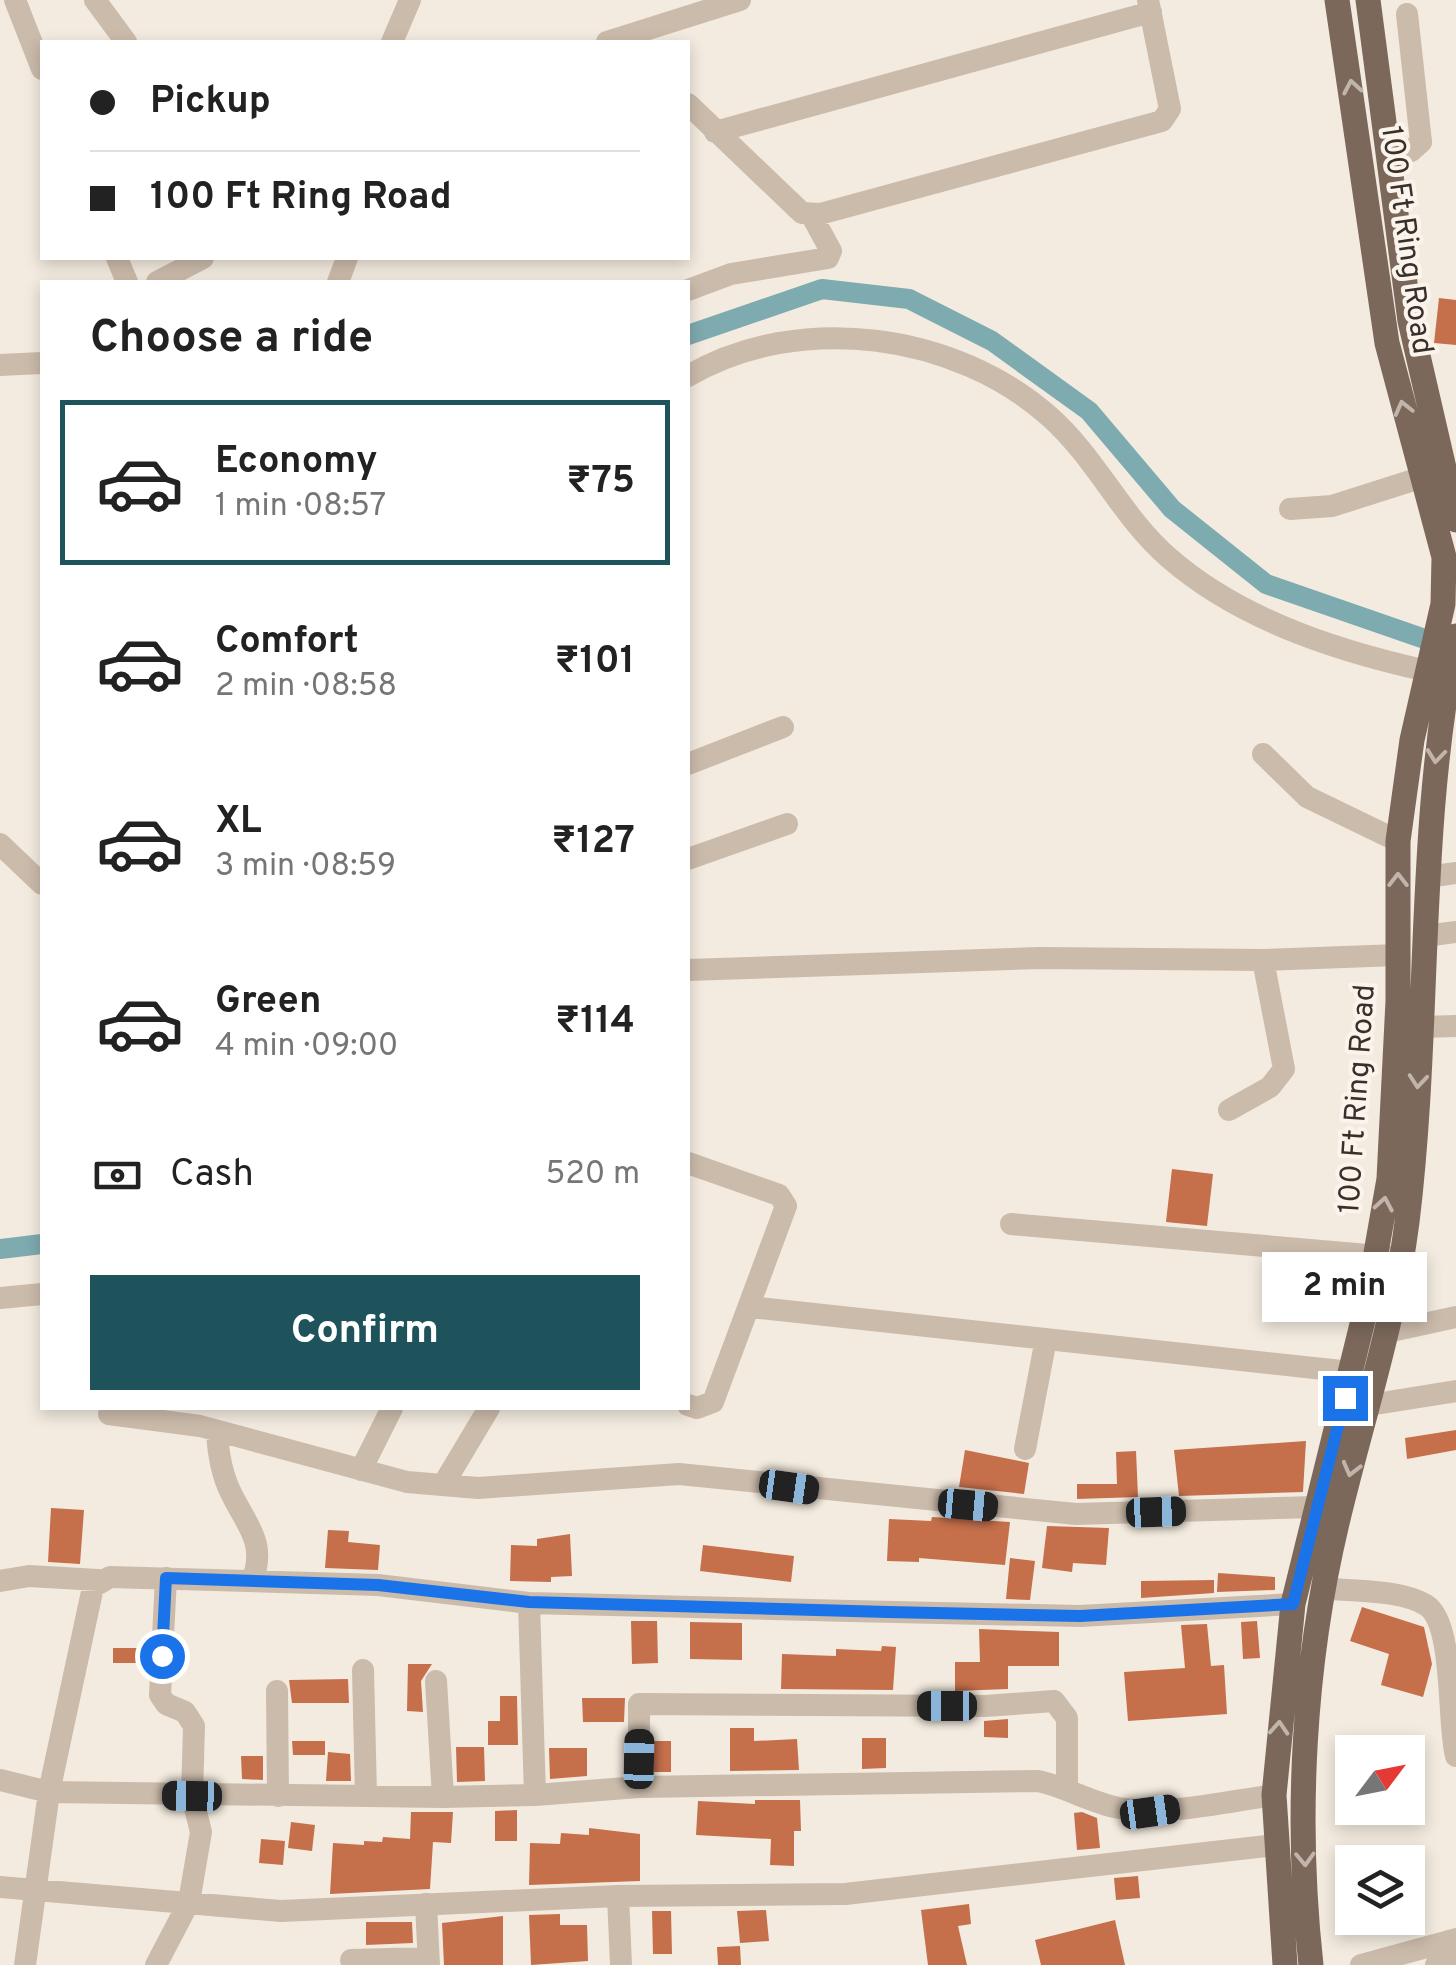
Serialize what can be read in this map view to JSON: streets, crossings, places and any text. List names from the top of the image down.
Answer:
{
  "streets": {
    "main road": ["100 Ft Ring Road"]
  },
  "north": "top right",
  "page": {
    "banner": ["Pickup", "100 Ft Ring Road"],
    "heading": "Choose a ride",
    "list": [
      {
        "name": "Economy",
        "note": "1 min · 08:57",
        "value": "₹75"
      },
      {
        "name": "Comfort",
        "note": "2 min · 08:58",
        "value": "₹101"
      },
      {
        "name": "XL",
        "note": "3 min · 08:59",
        "value": "₹127"
      },
      {
        "name": "Green",
        "note": "4 min · 09:00",
        "value": "₹114"
      }
    ],
    "pay": ["Cash", "520 m"],
    "bubble": "2 min",
    "buttons": "Confirm"
  }
}
